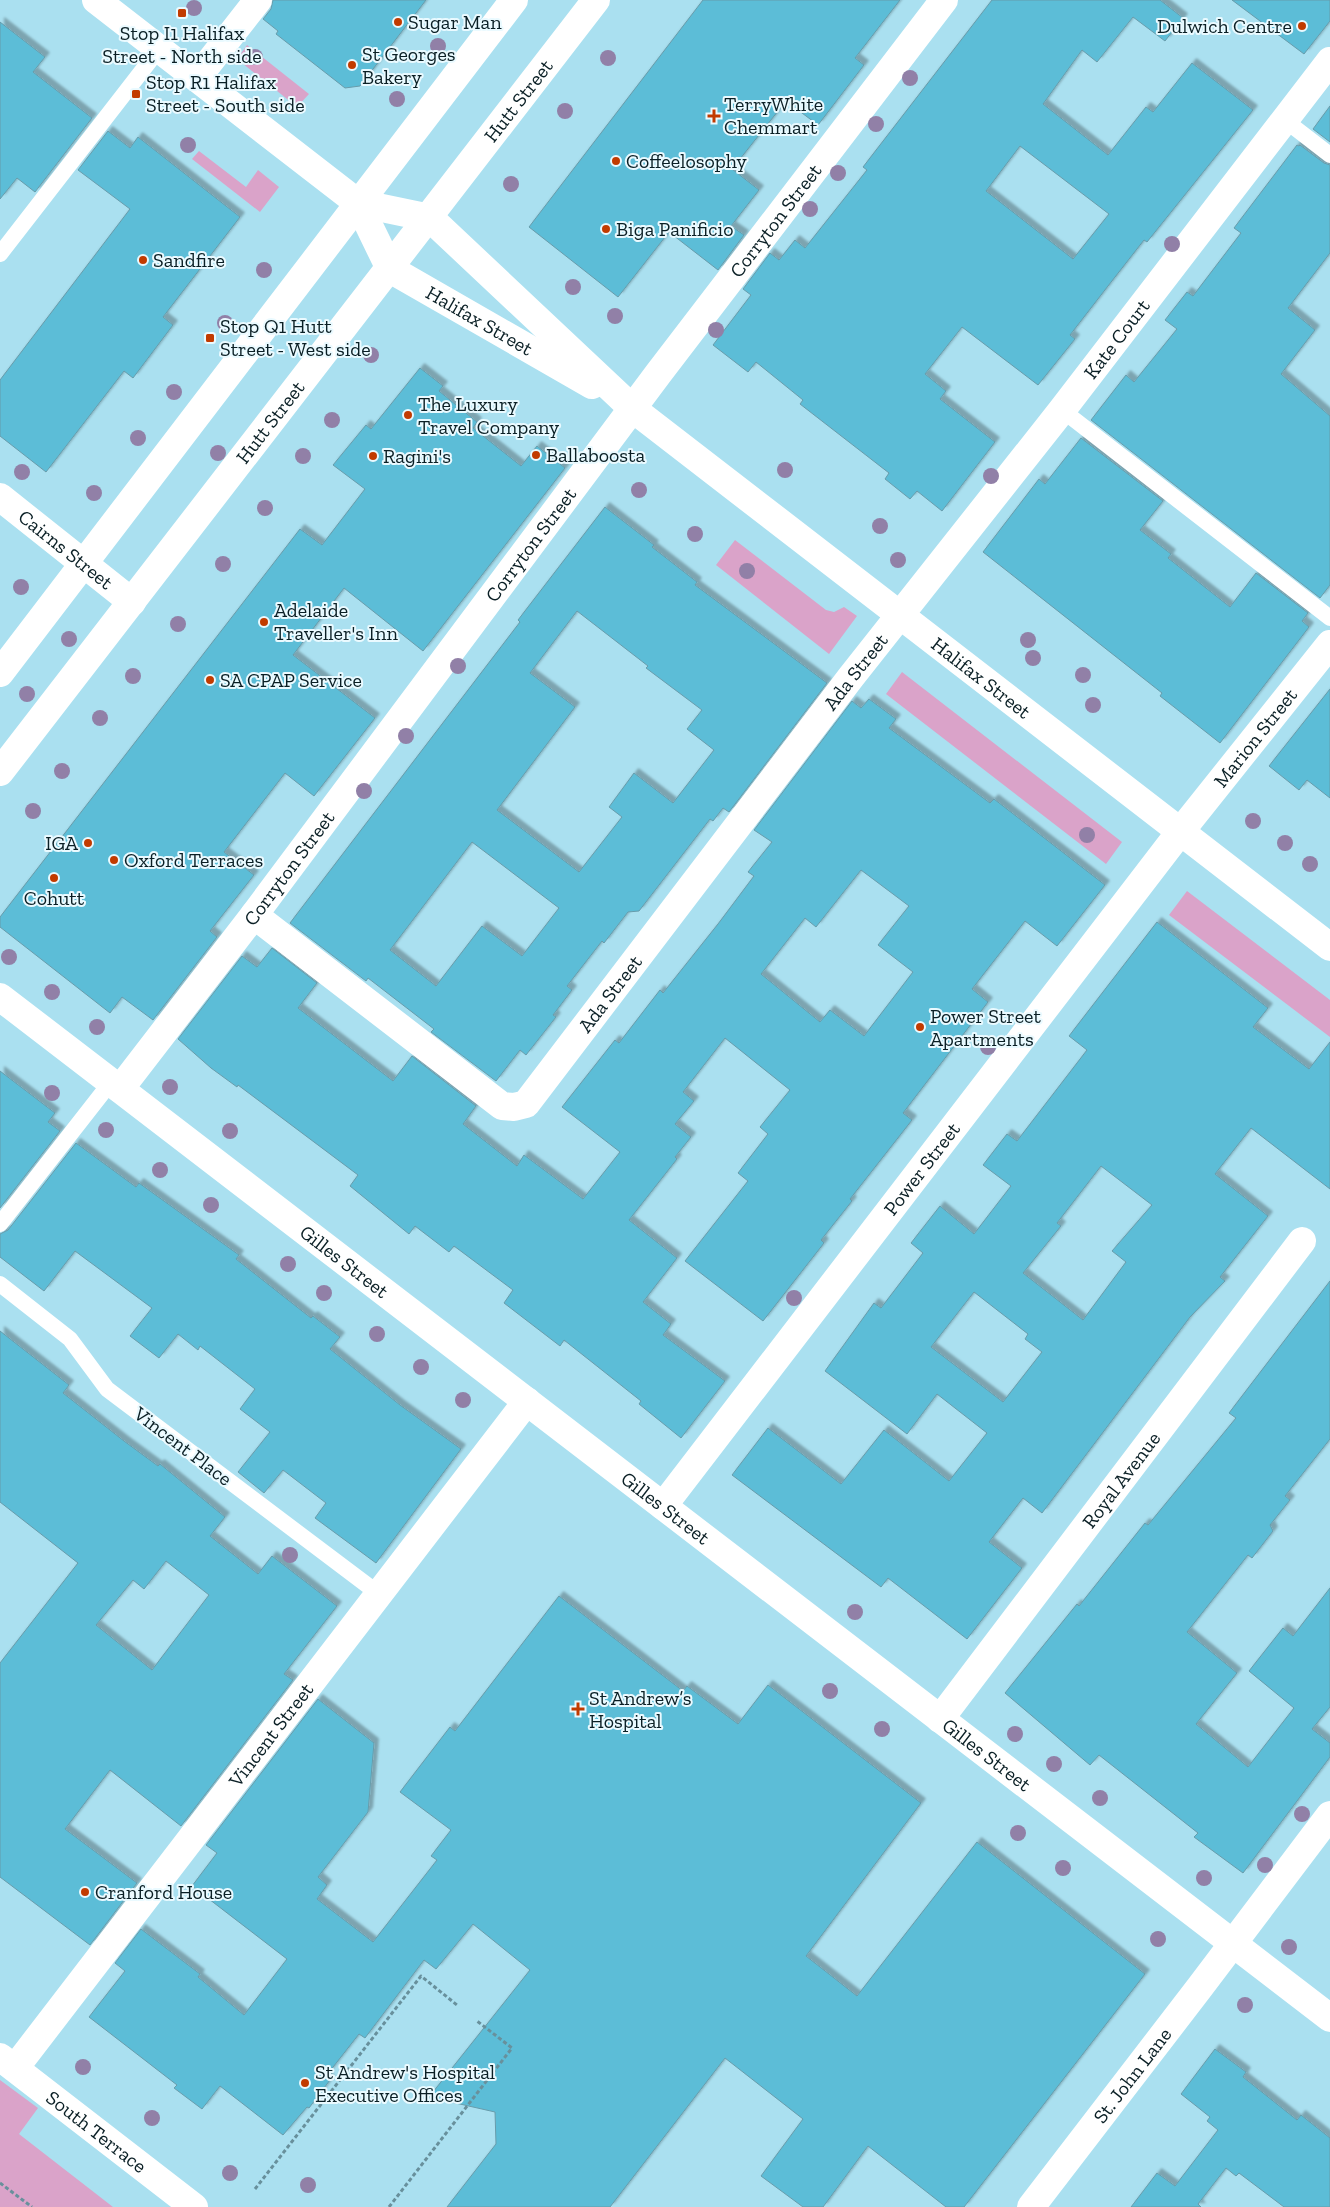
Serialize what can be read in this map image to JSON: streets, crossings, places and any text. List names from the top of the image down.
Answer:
{
  "streets": {
    "street": [
      "Hutt Street",
      "Corryton Street",
      "Halifax Street",
      "Kate Court",
      "Cairns Street",
      "Ada Street",
      "Marion Street",
      "Power Street",
      "Gilles Street",
      "Royal Avenue",
      "Vincent Street",
      "St. John Lane",
      "South Terrace"
    ],
    "lane": ["Vincent Place"]
  },
  "crossings": [
    ["Hutt Street", "Halifax Street"],
    ["Hutt Street", "Cairns Street"],
    ["Corryton Street", "Halifax Street"],
    ["Corryton Street", "Ada Street"],
    ["Corryton Street", "Gilles Street"],
    ["Halifax Street", "Kate Court"],
    ["Halifax Street", "Ada Street"],
    ["Halifax Street", "Marion Street"],
    ["Halifax Street", "Power Street"],
    ["Kate Court", "Ada Street"],
    ["Marion Street", "Power Street"],
    ["Power Street", "Gilles Street"],
    ["Gilles Street", "Royal Avenue"],
    ["Gilles Street", "Vincent Street"],
    ["Gilles Street", "St. John Lane"],
    ["Vincent Place", "Vincent Street"],
    ["Vincent Street", "South Terrace"]
  ],
  "places": {
    "transit": ["Stop I1 Halifax Street - North side", "Stop R1 Halifax Street - South side", "Stop Q1 Hutt Street - West side"],
    "other": [
      "Sugar Man",
      "Dulwich Centre",
      "St Georges Bakery",
      "Coffeelosophy",
      "Biga Panificio",
      "Sandfire",
      "The Luxury Travel Company",
      "Ballaboosta",
      "Ragini's",
      "Adelaide Traveller's Inn",
      "SA CPAP Service",
      "IGA",
      "Oxford Terraces",
      "Cohutt",
      "Power Street Apartments",
      "Cranford House",
      "St Andrew's Hospital Executive Offices"
    ],
    "health": ["TerryWhite Chemmart", "St Andrew’s Hospital"]
  }
}
